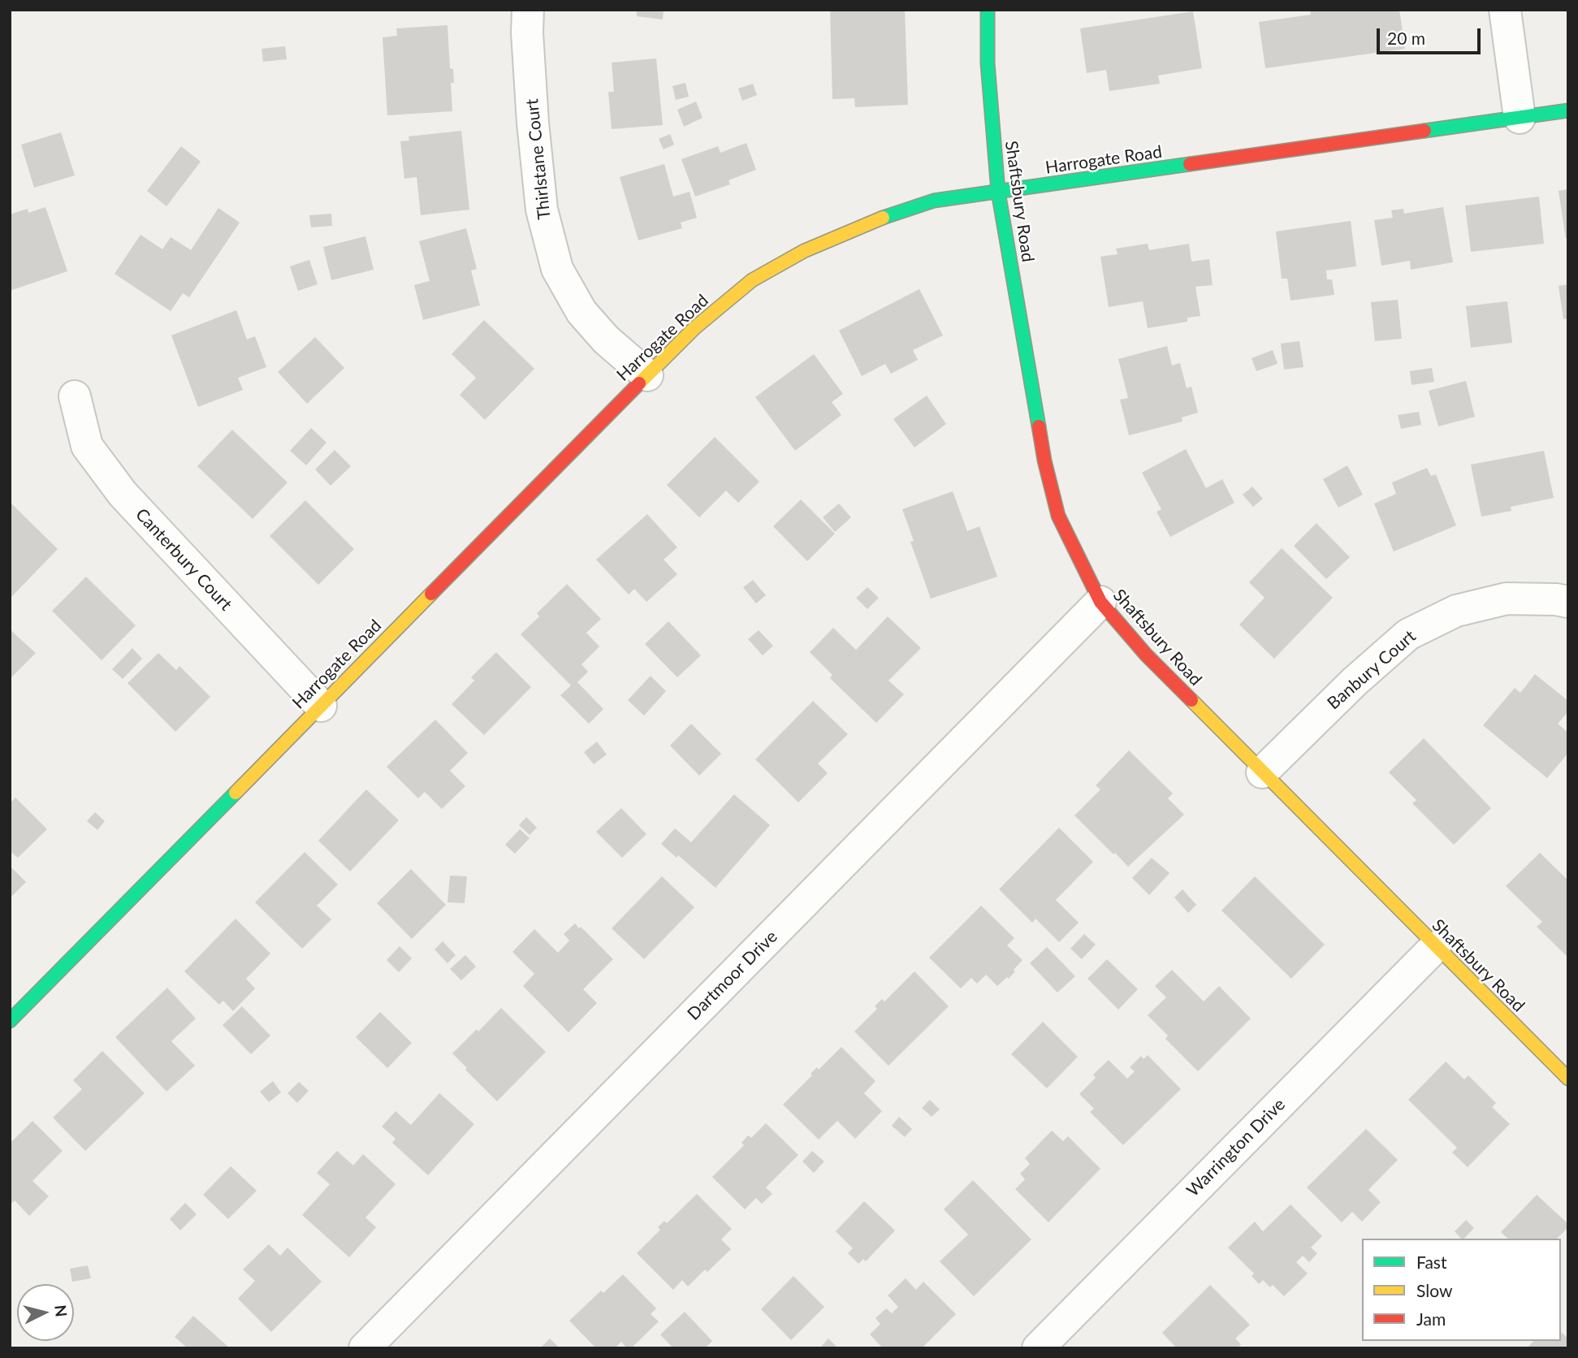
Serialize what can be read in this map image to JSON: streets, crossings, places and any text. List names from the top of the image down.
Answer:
{
  "streets": {
    "street": [
      "Thirlstane Court",
      "Harrogate Road",
      "Shaftsbury Road",
      "Canterbury Court",
      "Banbury Court",
      "Dartmoor Drive",
      "Warrington Drive"
    ]
  },
  "crossings": [
    ["Thirlstane Court", "Harrogate Road"],
    ["Harrogate Road", "Shaftsbury Road"],
    ["Harrogate Road", "Canterbury Court"],
    ["Shaftsbury Road", "Banbury Court"],
    ["Shaftsbury Road", "Dartmoor Drive"],
    ["Shaftsbury Road", "Warrington Drive"]
  ],
  "legend": ["Fast", "Slow", "Jam"],
  "scale_bar": "20 m",
  "north": "right"
}
